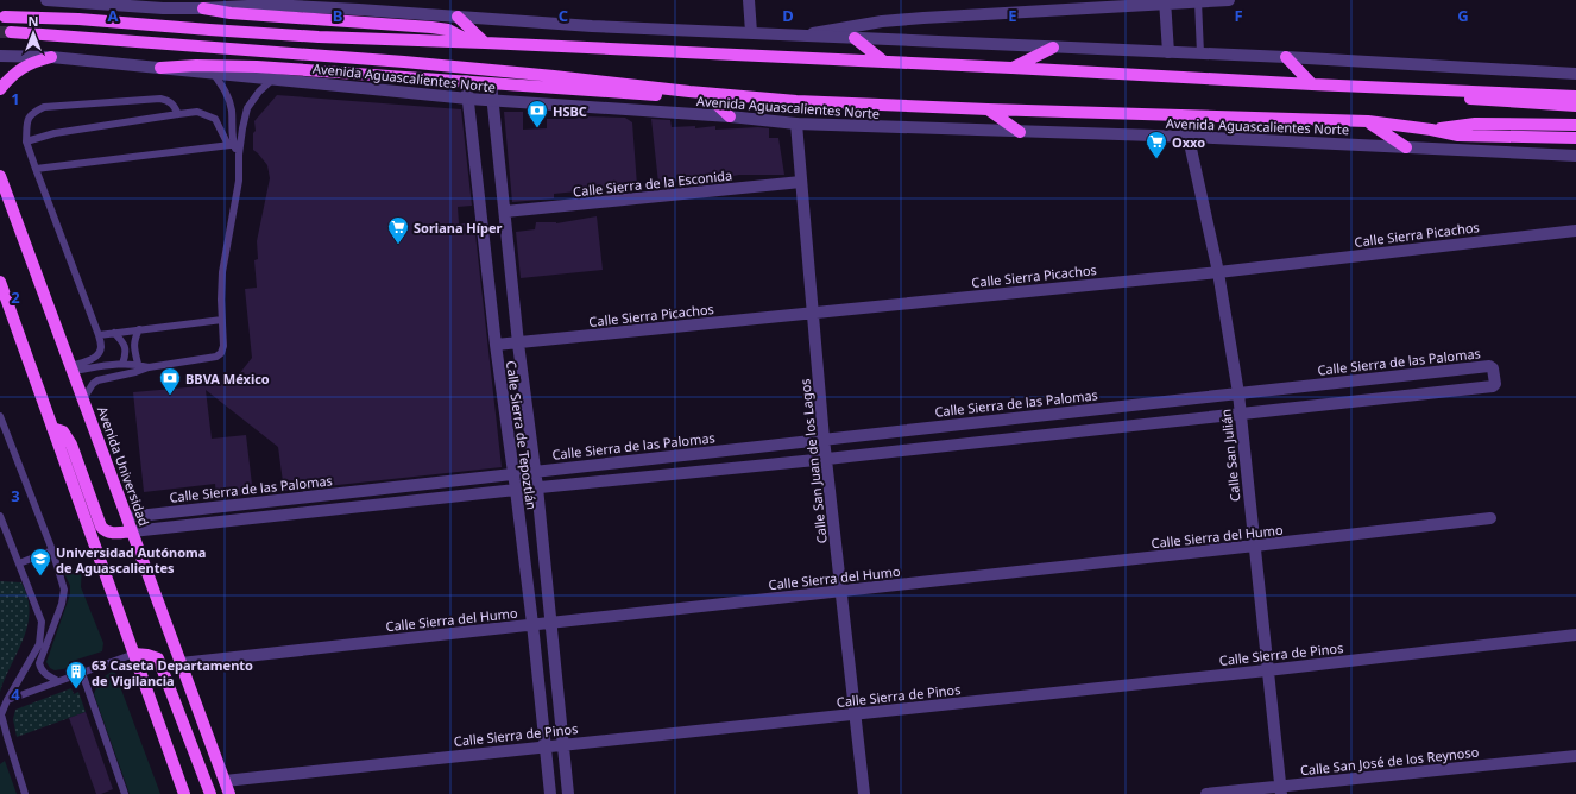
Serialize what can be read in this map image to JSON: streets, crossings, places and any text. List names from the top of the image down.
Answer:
{
  "streets": {
    "main road": ["Avenida Aguascalientes Norte", "Avenida Universidad"],
    "street": [
      "Calle Sierra de la Esconida",
      "Calle Sierra Picachos",
      "Calle Sierra de las Palomas",
      "Calle Sierra de Tepoztlán",
      "Calle San Julián",
      "Calle San Juan de los Lagos",
      "Calle Sierra del Humo",
      "Calle Sierra de Pinos",
      "Calle San José de los Reynoso"
    ]
  },
  "crossings": [
    ["Avenida Aguascalientes Norte", "Calle Sierra de Tepoztlán"],
    ["Avenida Aguascalientes Norte", "Calle San Julián"],
    ["Avenida Aguascalientes Norte", "Calle San Juan de los Lagos"],
    ["Calle Sierra de la Esconida", "Calle Sierra de Tepoztlán"],
    ["Calle Sierra de la Esconida", "Calle San Juan de los Lagos"],
    ["Calle Sierra Picachos", "Calle Sierra de Tepoztlán"],
    ["Calle Sierra Picachos", "Calle San Julián"],
    ["Calle Sierra Picachos", "Calle San Juan de los Lagos"],
    ["Calle Sierra de las Palomas", "Calle Sierra de Tepoztlán"],
    ["Calle Sierra de las Palomas", "Calle San Julián"],
    ["Calle Sierra de las Palomas", "Calle San Juan de los Lagos"],
    ["Calle Sierra de las Palomas", "Avenida Universidad"],
    ["Calle Sierra de Tepoztlán", "Calle Sierra del Humo"],
    ["Calle Sierra de Tepoztlán", "Calle Sierra de Pinos"],
    ["Calle San Julián", "Calle Sierra del Humo"],
    ["Calle San Julián", "Calle Sierra de Pinos"],
    ["Calle San Julián", "Calle San José de los Reynoso"],
    ["Calle San Juan de los Lagos", "Calle Sierra del Humo"],
    ["Calle San Juan de los Lagos", "Calle Sierra de Pinos"],
    ["Avenida Universidad", "Calle Sierra del Humo"],
    ["Avenida Universidad", "Calle Sierra de Pinos"]
  ],
  "places": {
    "bank": ["HSBC", "BBVA México"],
    "supermarket": ["Oxxo", "Soriana Híper"],
    "school or university": ["Universidad Autónoma de Aguascalientes"],
    "building": ["63 Caseta Departamento de Vigilancia"]
  },
  "north": "top",
  "grid": {
    "columns": [
      "A",
      "B",
      "C",
      "D",
      "E",
      "F",
      "G"
    ],
    "rows": [
      "1",
      "2",
      "3",
      "4"
    ]
  }
}
